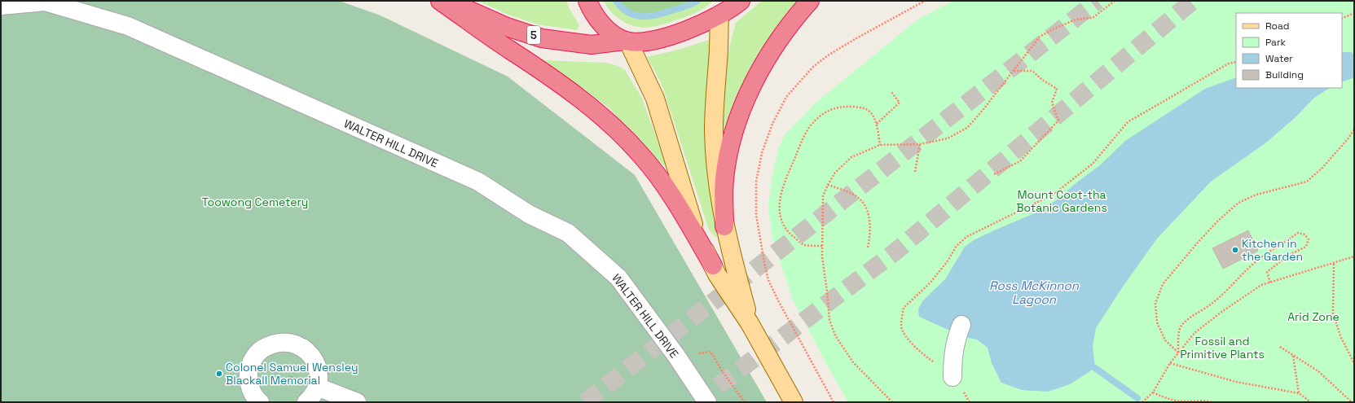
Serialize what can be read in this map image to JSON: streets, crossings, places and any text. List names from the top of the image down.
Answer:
{
  "streets": {
    "highway": ["5"],
    "lane": ["WALTER HILL DRIVE"]
  },
  "water": ["Ross McKinnon Lagoon"],
  "parks": [
    "Mount Coot-tha Botanic Gardens",
    "Toowong Cemetery",
    "Arid Zone",
    "Fossil and Primitive Plants"
  ],
  "places": ["Kitchen in the Garden", "Colonel Samuel Wensley Blackall Memorial"],
  "legend": [
    "Road",
    "Park",
    "Water",
    "Building"
  ]
}
